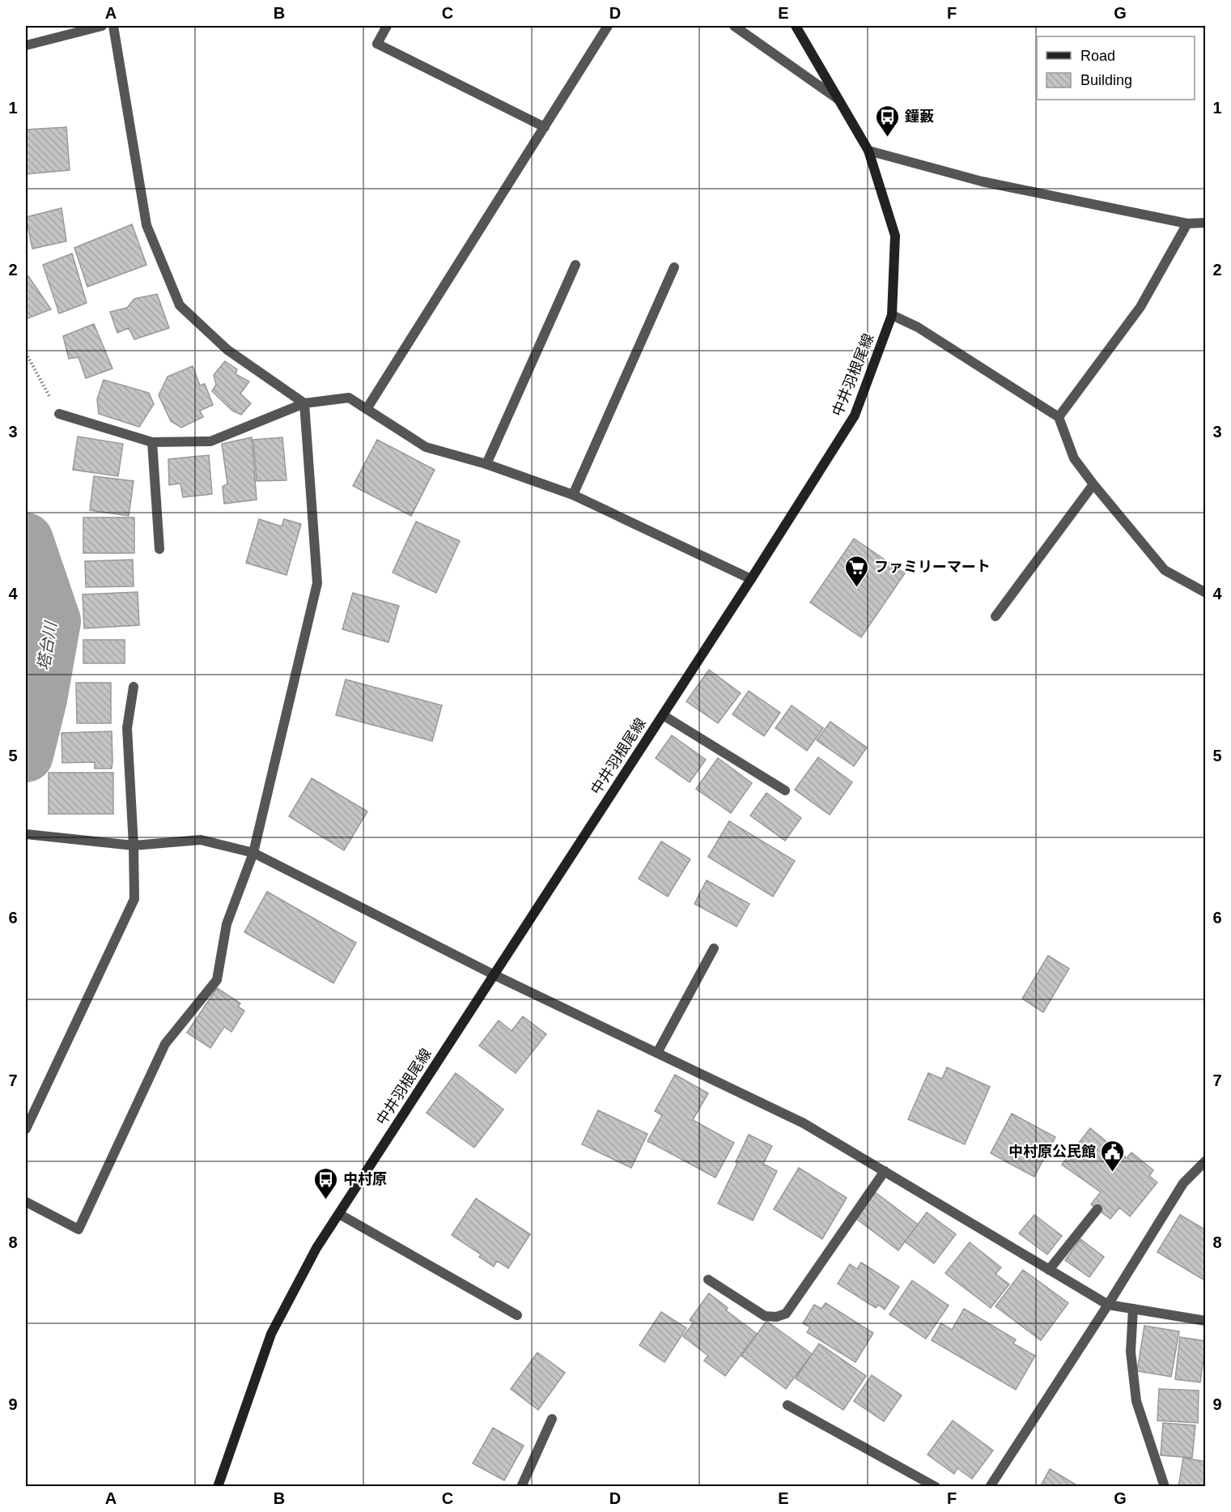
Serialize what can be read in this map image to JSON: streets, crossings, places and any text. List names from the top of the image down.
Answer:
{
  "streets": {
    "main road": ["中井羽根尾線"]
  },
  "water": ["塔台川"],
  "places": {
    "bus stop": ["鐘藪", "中村原"],
    "supermarket": ["ファミリーマート"],
    "public building": ["中村原公民館"]
  },
  "legend": ["Road", "Building"],
  "grid": {
    "columns": [
      "A",
      "B",
      "C",
      "D",
      "E",
      "F",
      "G"
    ],
    "rows": [
      "1",
      "2",
      "3",
      "4",
      "5",
      "6",
      "7",
      "8",
      "9"
    ]
  }
}
